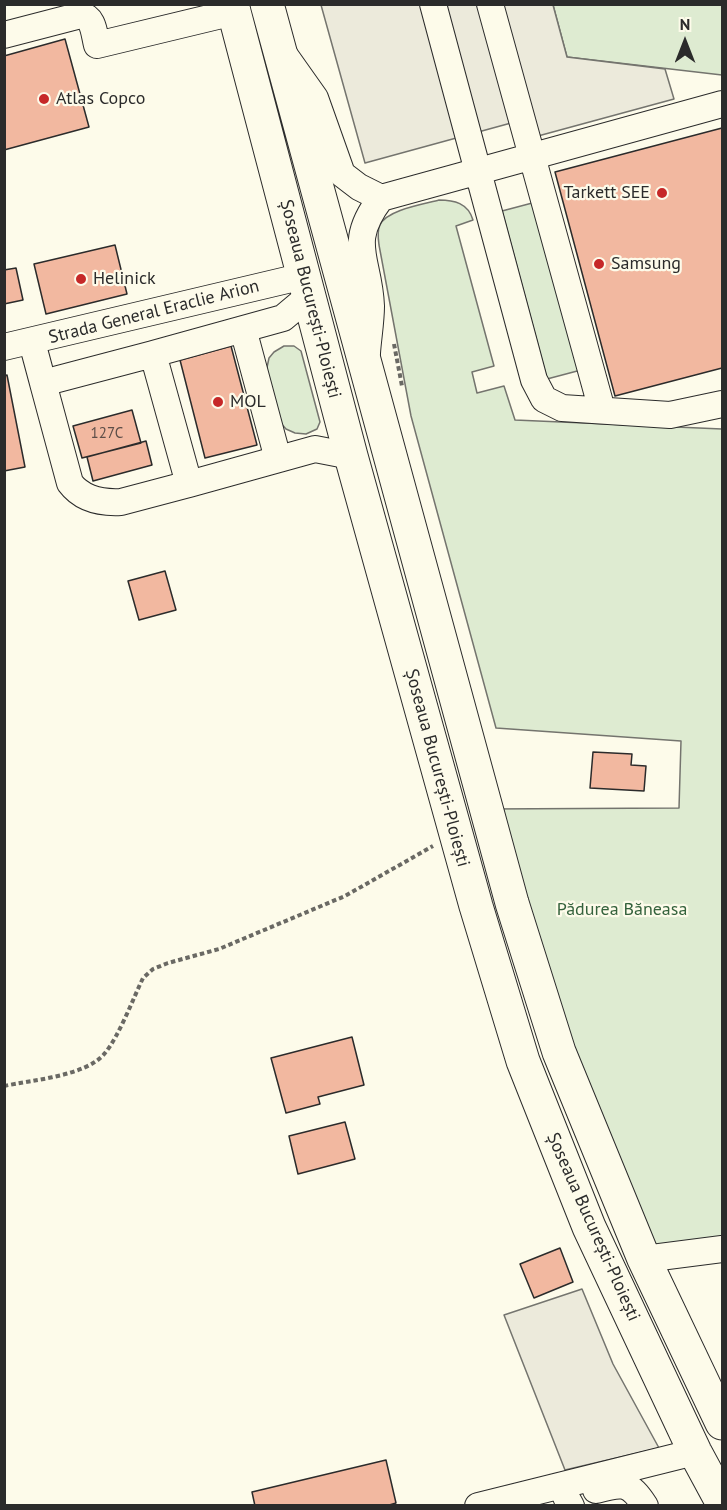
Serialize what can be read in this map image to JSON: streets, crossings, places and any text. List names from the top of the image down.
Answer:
{
  "streets": {
    "highway": ["Șoseaua București-Ploiești"],
    "street": ["Strada General Eraclie Arion"]
  },
  "crossings": [
    ["Șoseaua București-Ploiești", "Strada General Eraclie Arion"]
  ],
  "parks": ["Pădurea Băneasa"],
  "places": [
    "Atlas Copco",
    "Tarkett SEE",
    "Samsung",
    "Helinick",
    "MOL"
  ],
  "house_numbers": ["127C"],
  "north": "top"
}
